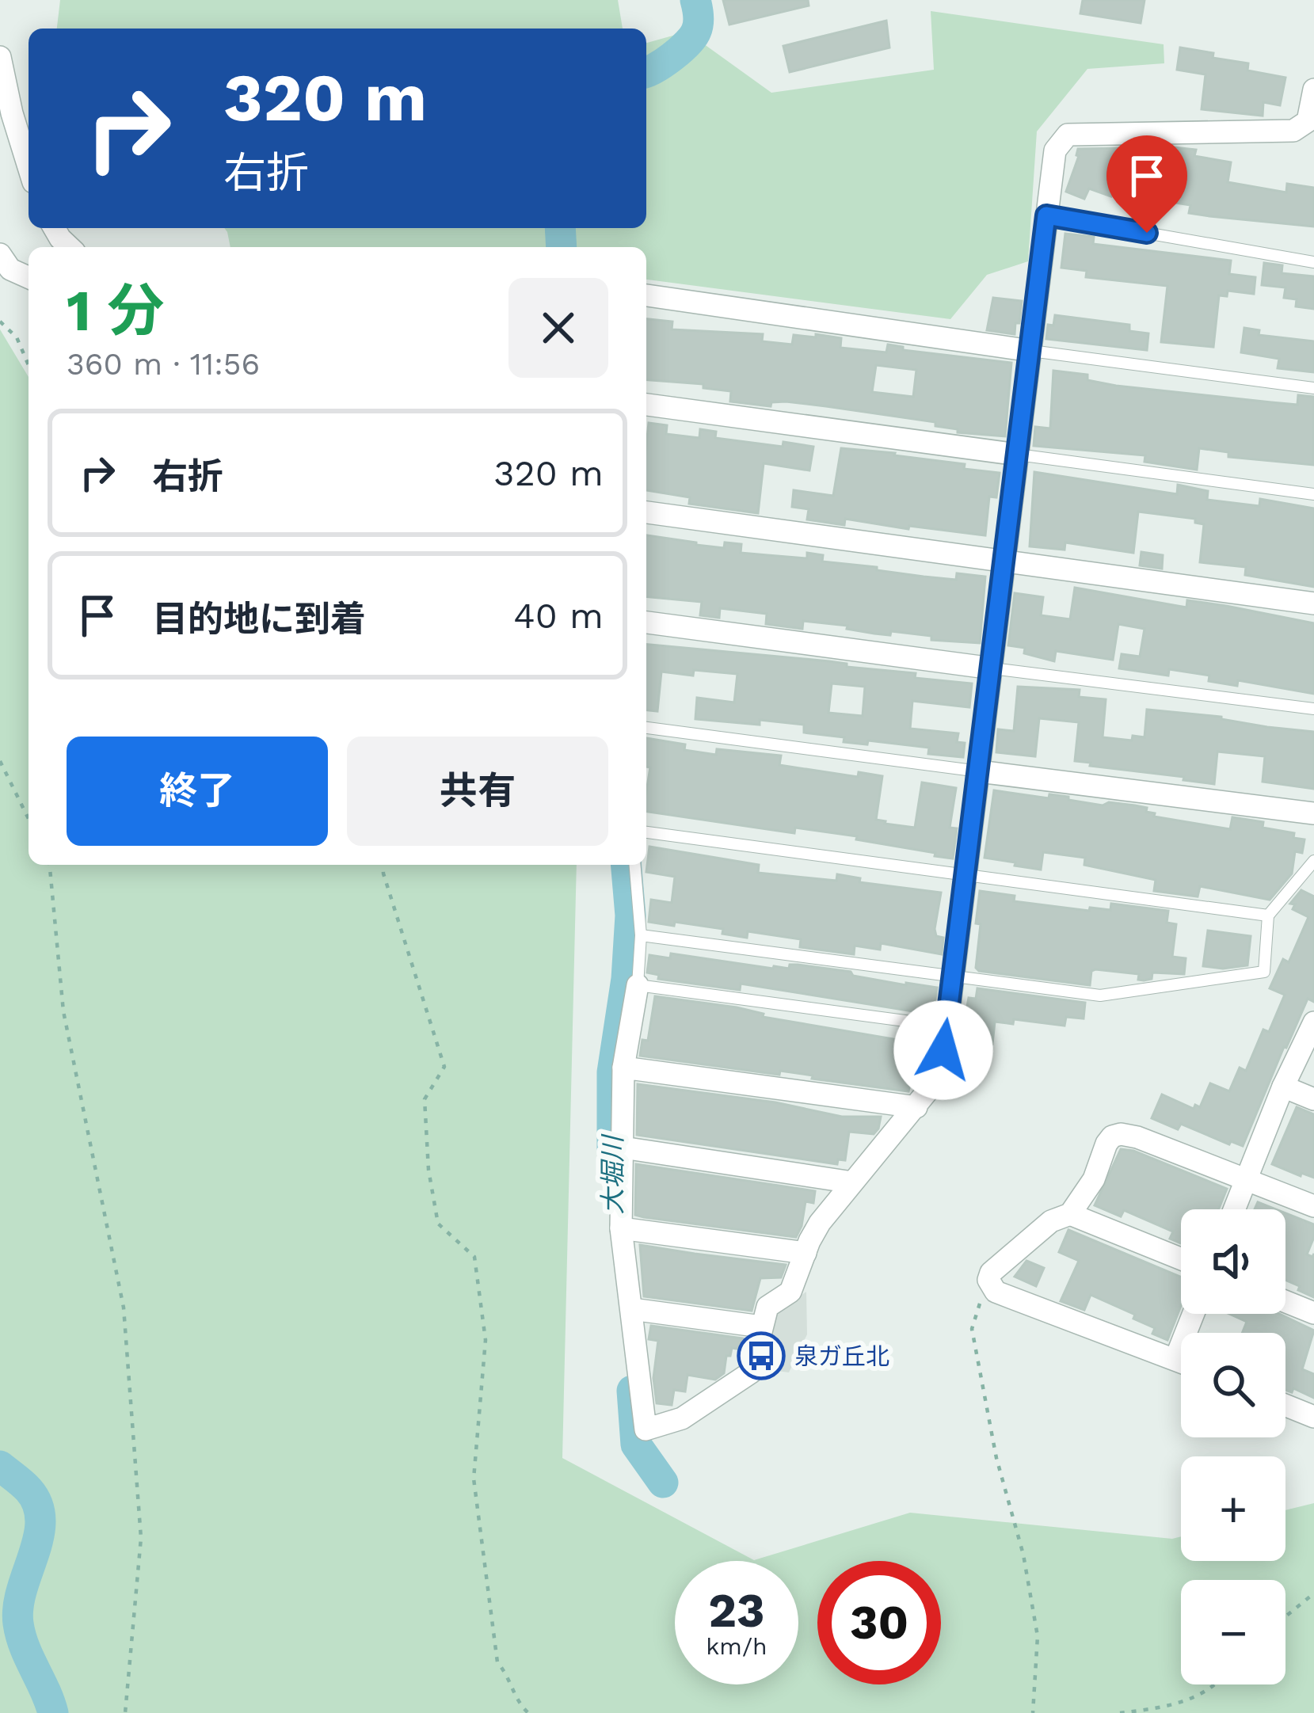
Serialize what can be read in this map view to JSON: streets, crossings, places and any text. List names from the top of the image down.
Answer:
{
  "water": ["大堀川"],
  "places": {
    "bus stop": ["泉ガ丘北"]
  },
  "page": {
    "turn": ["320 m", "右折"],
    "heading": ["1 分", "360 m · 11:56"],
    "list": [
      {
        "name": "右折",
        "value": "320 m"
      },
      {
        "name": "目的地に到着",
        "value": "40 m"
      }
    ],
    "buttons": ["終了", "共有"],
    "map_buttons": ["+", "−"],
    "speed": "23 km/h",
    "limit": "30"
  }
}
